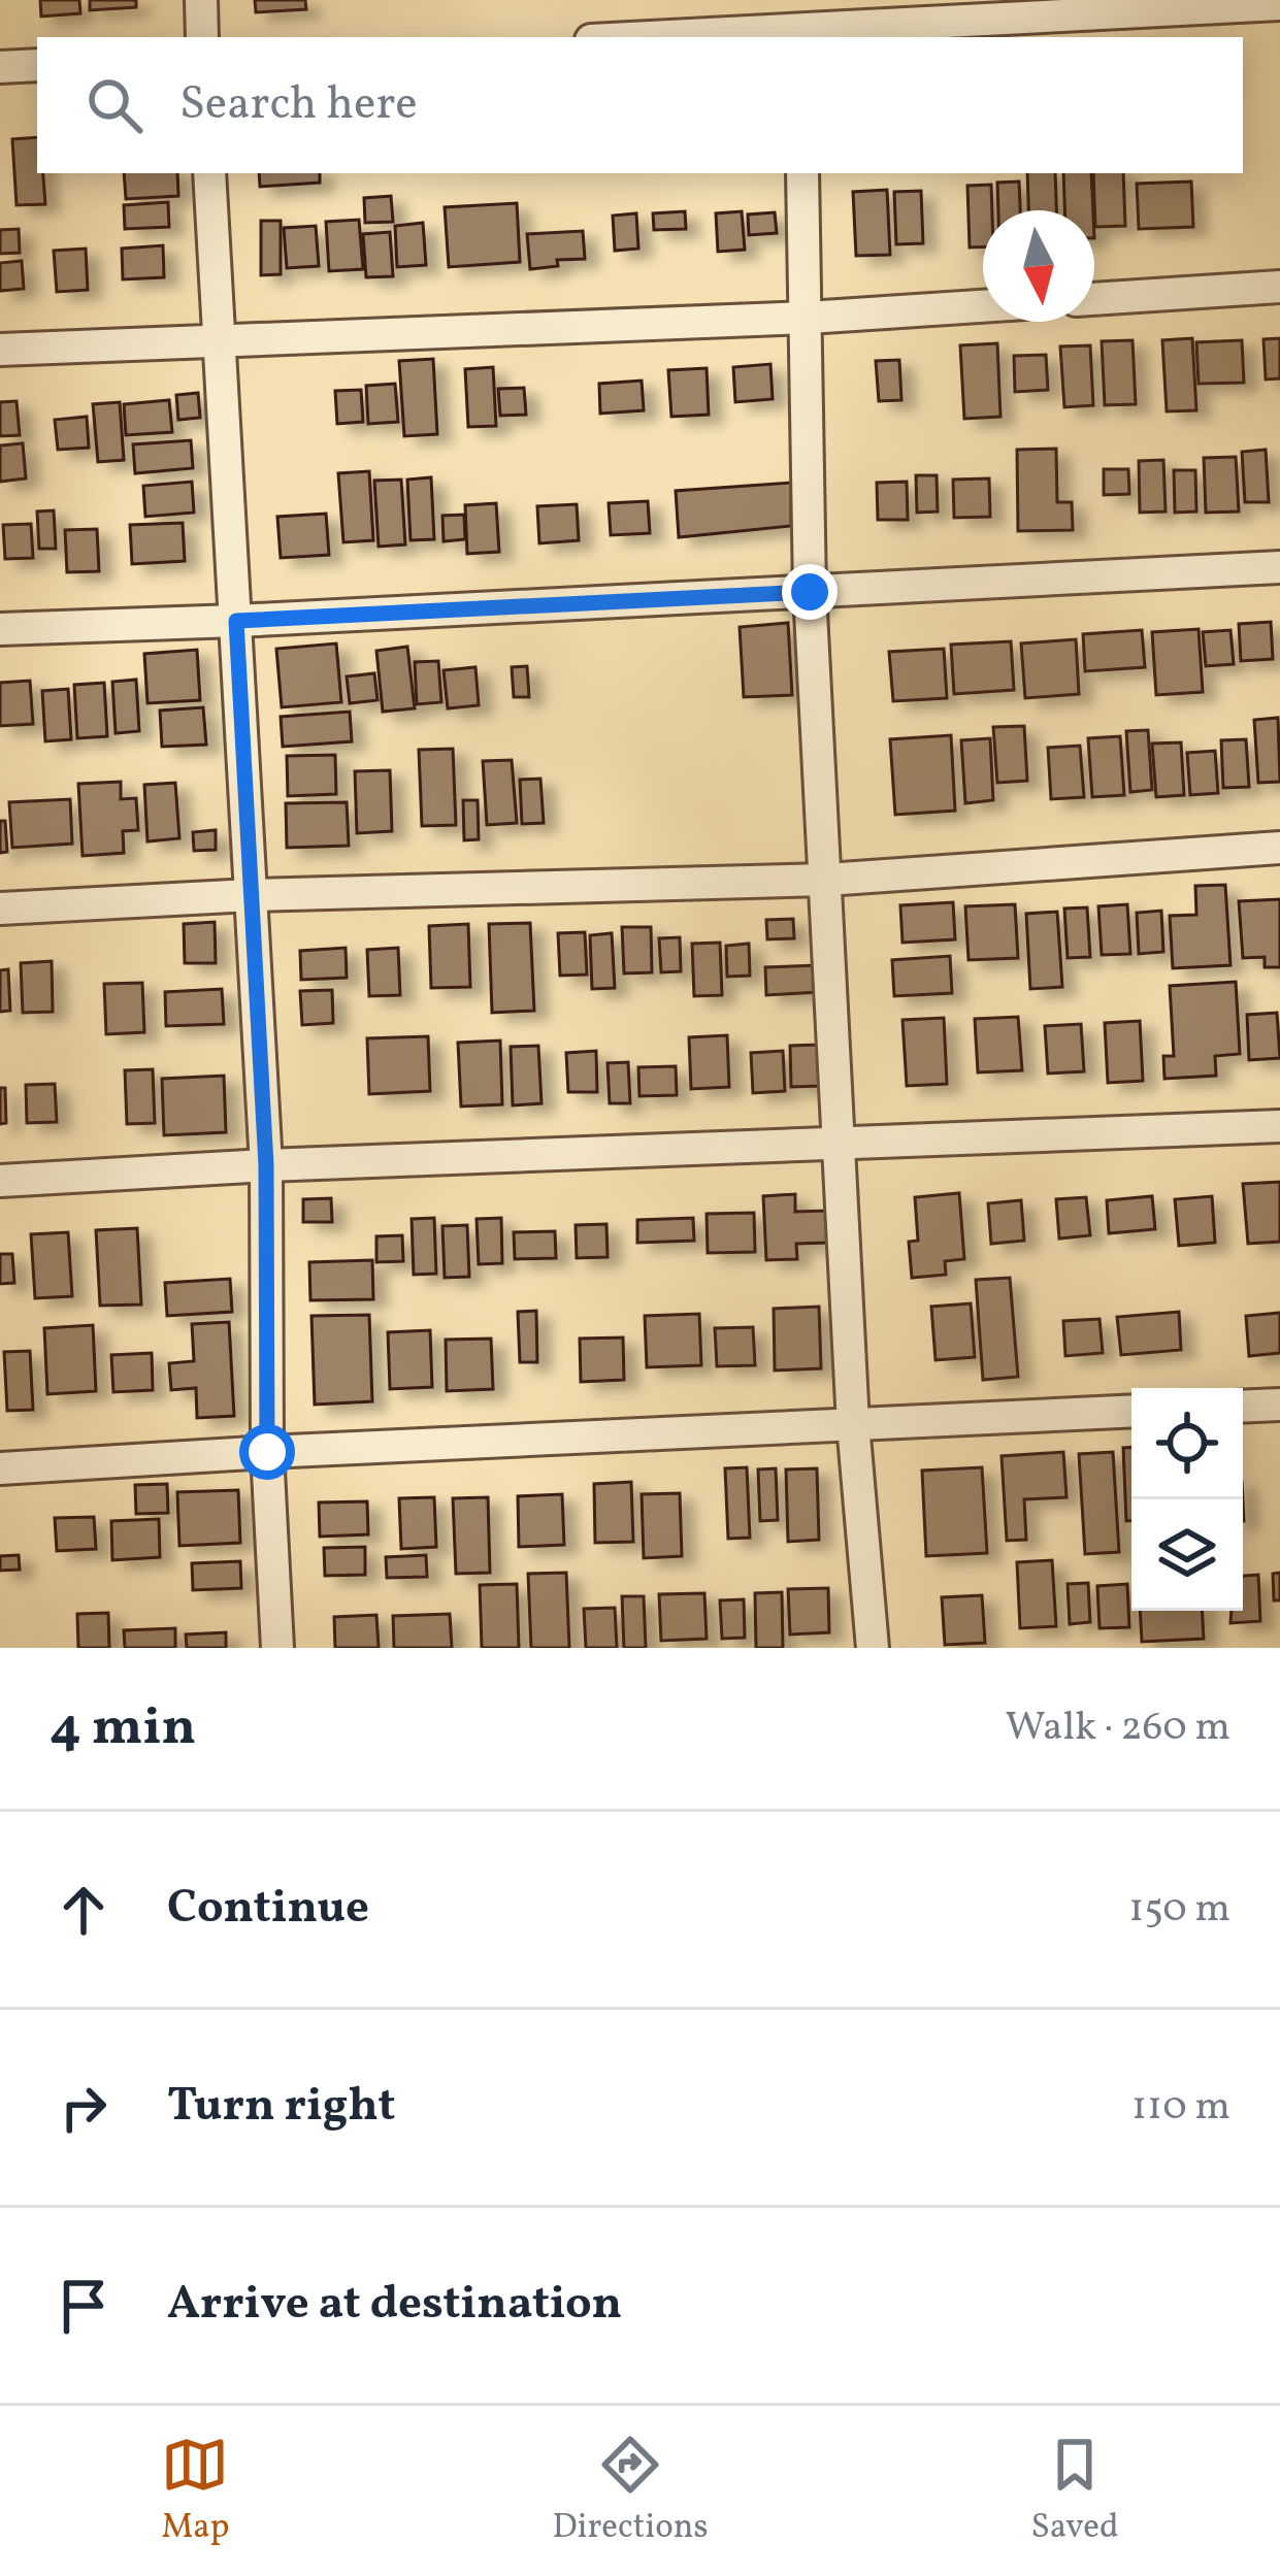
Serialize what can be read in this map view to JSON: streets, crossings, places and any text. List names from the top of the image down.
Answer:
{
  "north": "bottom",
  "page": {
    "search": "Search here",
    "heading": ["4 min", "Walk · 260 m"],
    "list": [
      ["Continue", "150 m"],
      ["Turn right", "110 m"],
      "Arrive at destination"
    ],
    "nav": ["Map", "Directions", "Saved"]
  }
}
